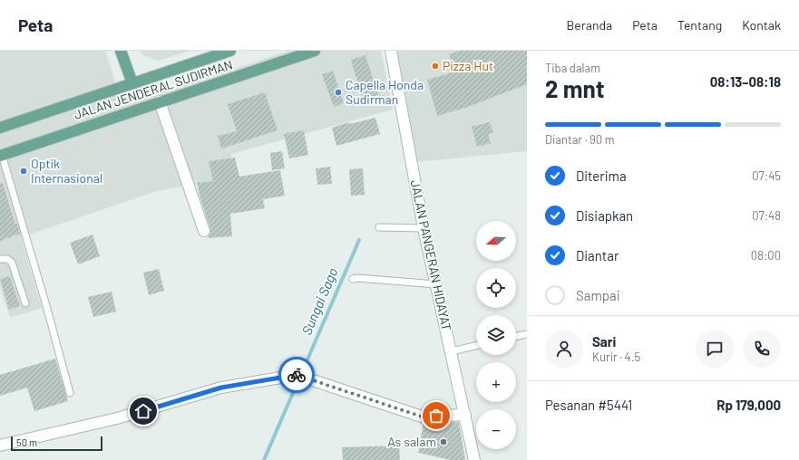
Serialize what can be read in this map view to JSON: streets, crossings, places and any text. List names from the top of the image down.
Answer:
{
  "streets": {
    "main road": ["JALAN JENDERAL SUDIRMAN"],
    "street": ["JALAN PANGERAN HIDAYAT"]
  },
  "water": ["Sungai Sago"],
  "places": [
    "Pizza Hut",
    "Capella Honda Sudirman",
    "Optik Internasional",
    "As salam"
  ],
  "scale_bar": "50 m",
  "north": "left",
  "page": {
    "header": "Peta",
    "nav": [
      "Beranda",
      "Peta",
      "Tentang",
      "Kontak"
    ],
    "heading": ["2 mnt", "Tiba dalam", "08:13–08:18"],
    "panel": [
      "Sari",
      "Kurir · 4.5",
      "Pesanan #5441",
      "Rp 179,000"
    ],
    "bar": "Diantar · 90 m",
    "list": [
      ["Diterima", "07:45"],
      ["Disiapkan", "07:48"],
      ["Diantar", "08:00"],
      "Sampai"
    ],
    "map_buttons": ["+", "−"],
    "scale": "50 m"
  }
}
